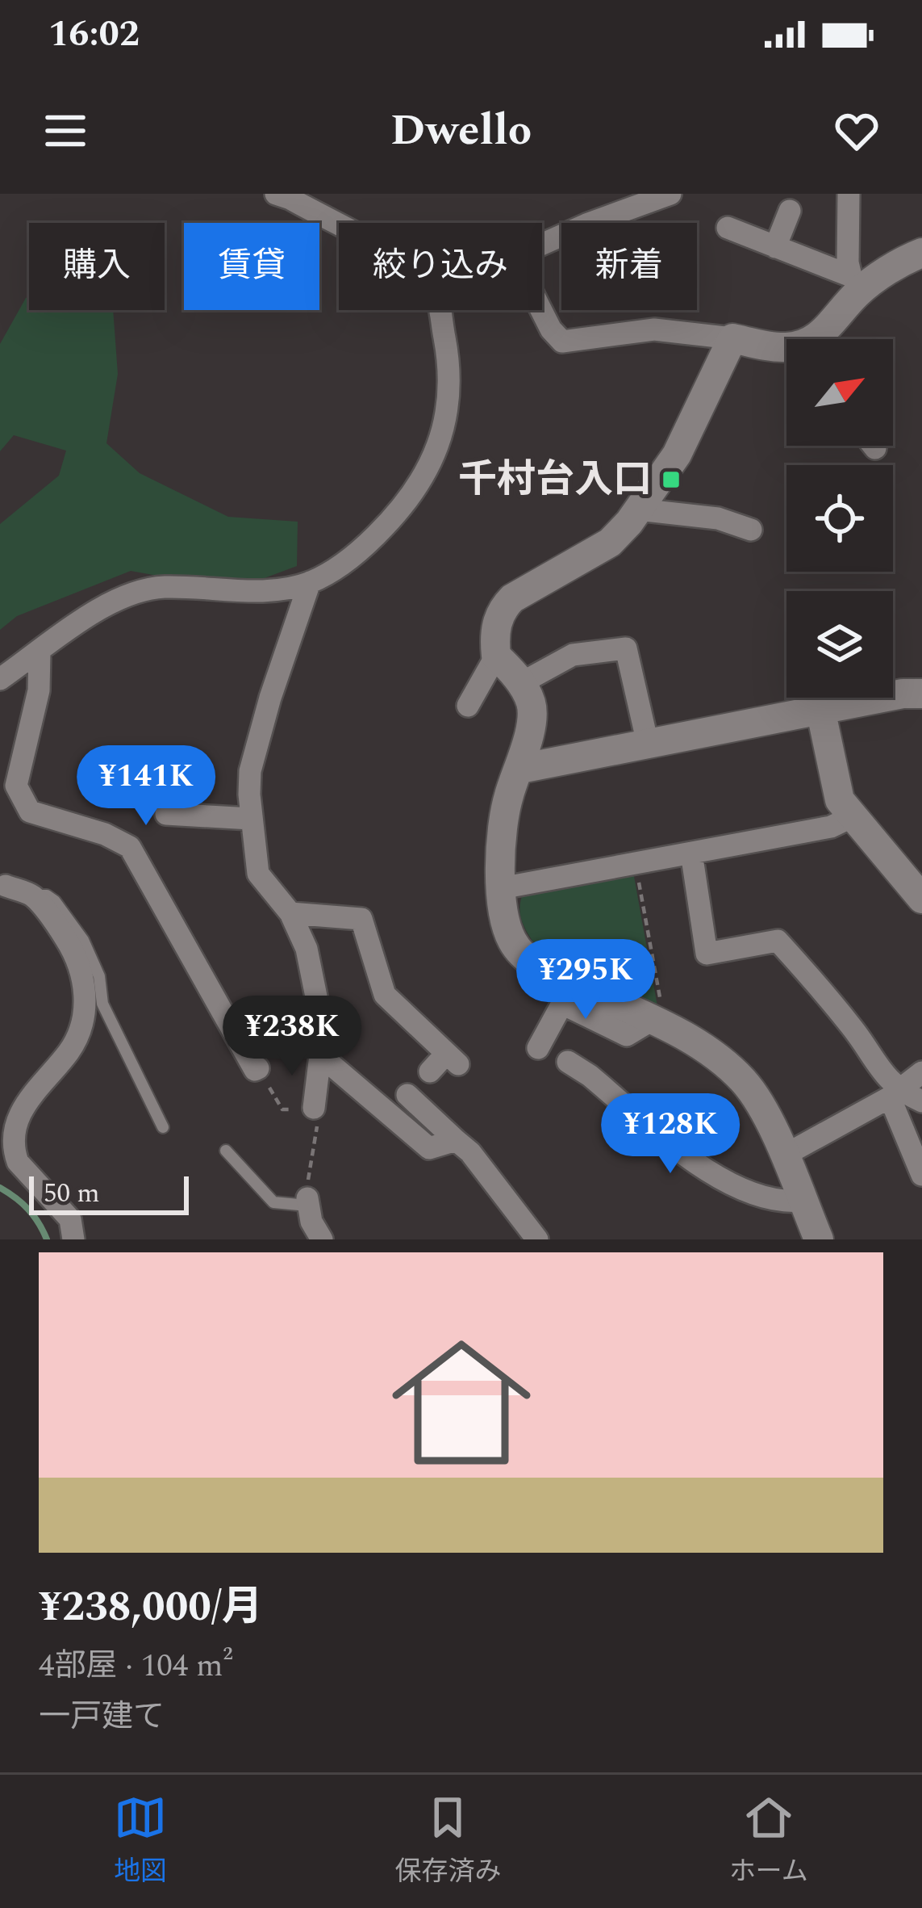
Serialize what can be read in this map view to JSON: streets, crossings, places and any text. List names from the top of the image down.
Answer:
{
  "places": {
    "transit": ["千村台入口"]
  },
  "scale_bar": "50 m",
  "north": "top right",
  "page": {
    "status": "16:02",
    "header": "Dwello",
    "chip": [
      "購入",
      "賃貸",
      "絞り込み",
      "新着"
    ],
    "price": [
      "¥141K",
      "¥295K",
      "¥238K",
      "¥128K"
    ],
    "scale": "50 m",
    "list": [
      {
        "name": "¥238,000/月",
        "note": "4部屋 · 104 m² · 一戸建て"
      }
    ],
    "tabs": ["地図", "保存済み", "ホーム"]
  }
}
